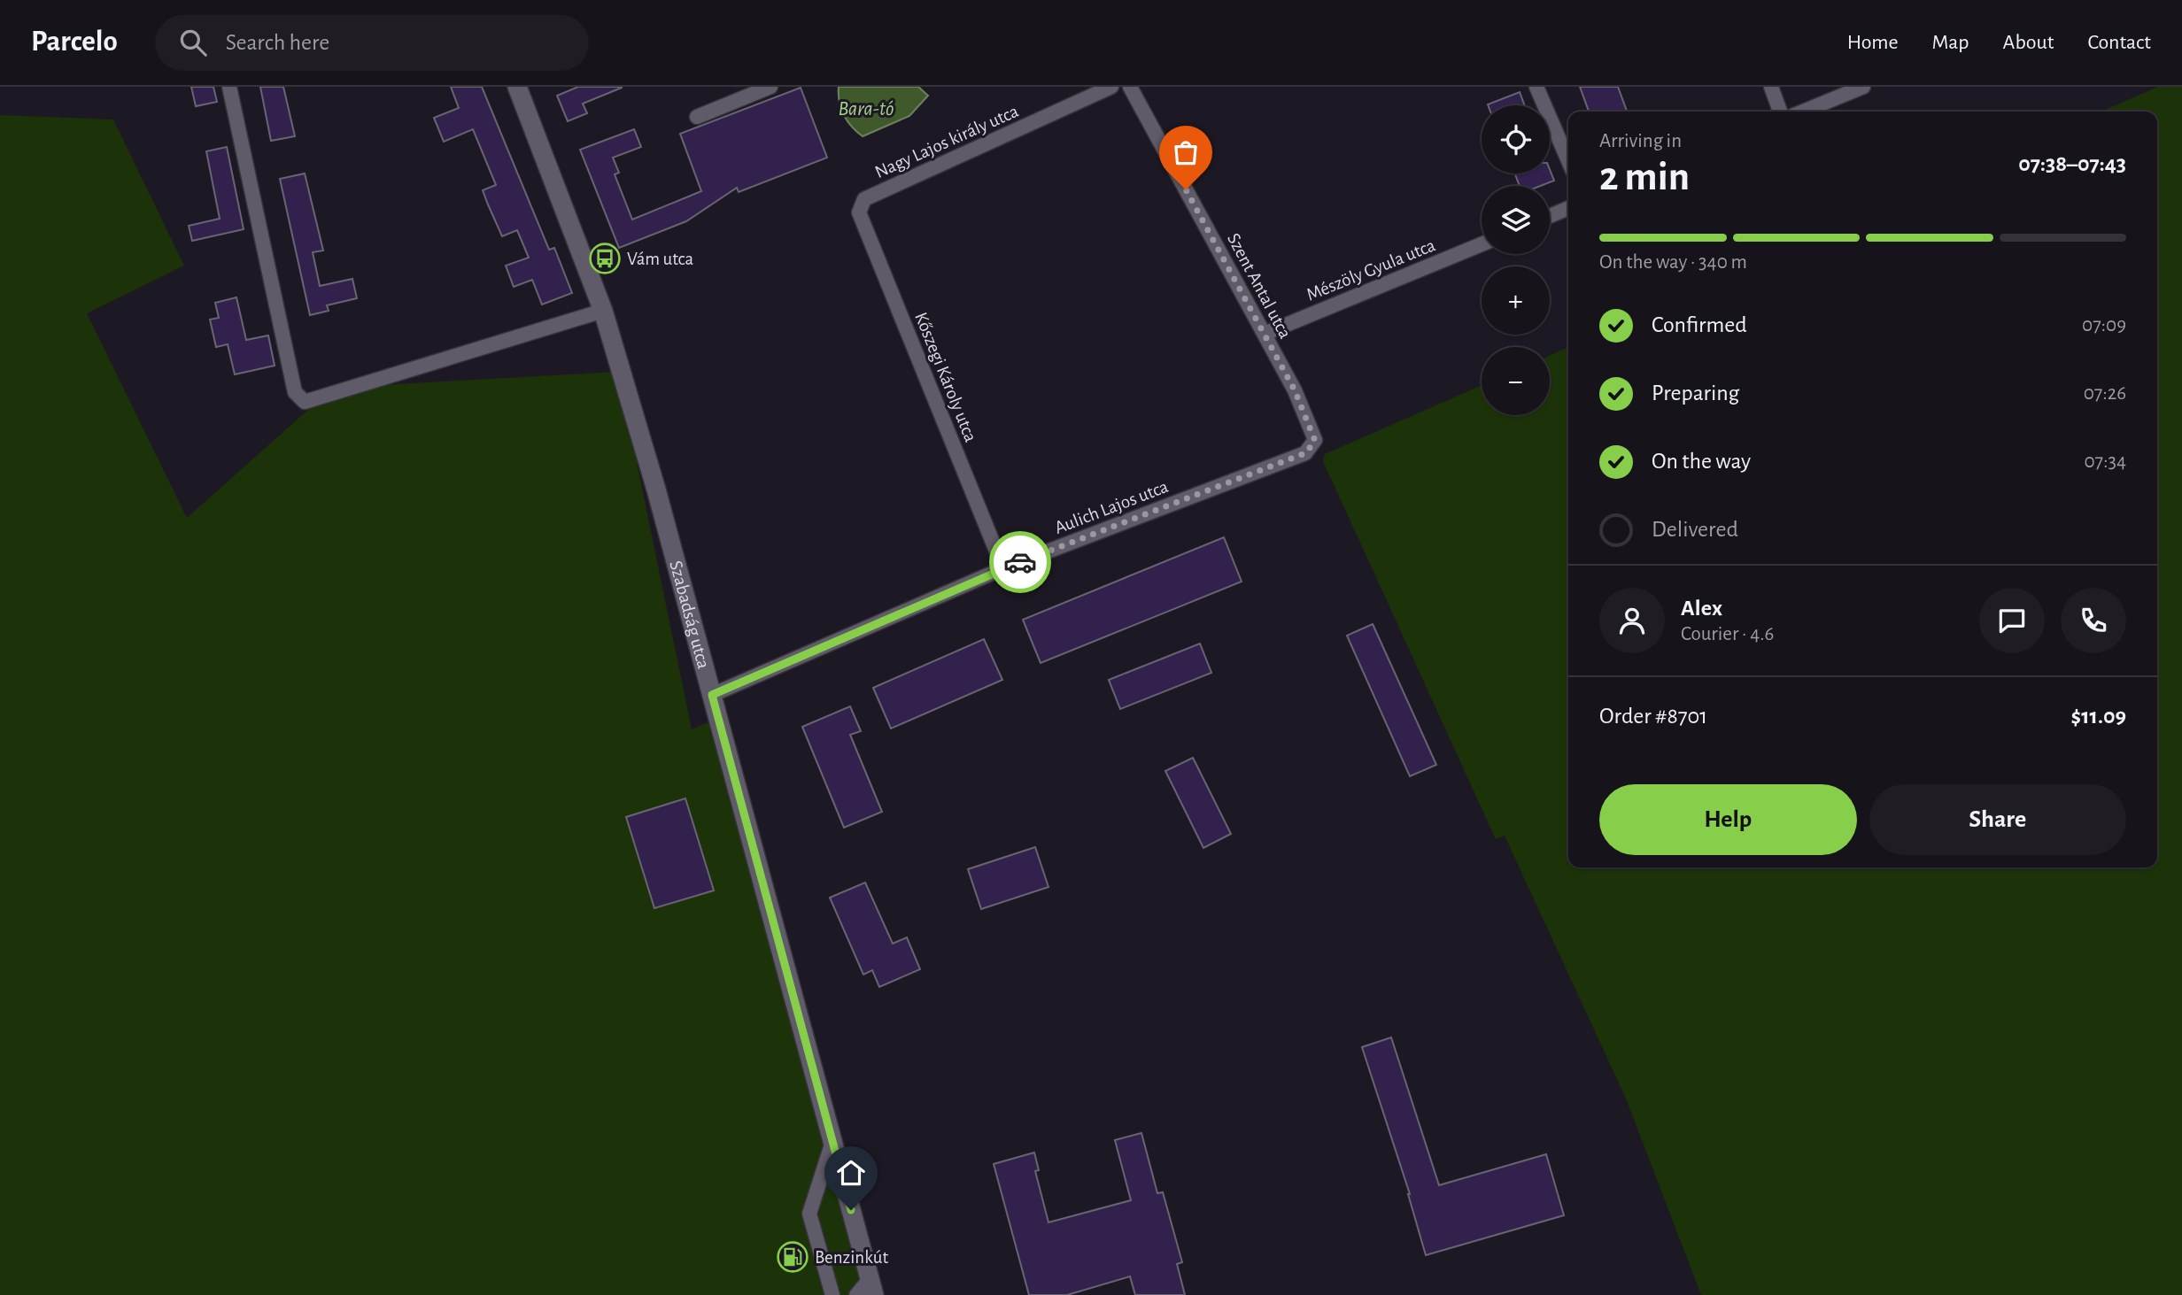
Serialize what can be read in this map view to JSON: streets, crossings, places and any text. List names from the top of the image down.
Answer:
{
  "streets": {
    "main road": ["Szabadság utca"],
    "street": [
      "Nagy Lajos király utca",
      "Mészöly Gyula utca",
      "Szent Antal utca",
      "Kőszegi Károly utca",
      "Aulich Lajos utca"
    ]
  },
  "crossings": [
    ["Nagy Lajos király utca", "Kőszegi Károly utca"],
    ["Mészöly Gyula utca", "Szent Antal utca"],
    ["Szent Antal utca", "Aulich Lajos utca"],
    ["Kőszegi Károly utca", "Aulich Lajos utca"],
    ["Aulich Lajos utca", "Szabadság utca"]
  ],
  "water": ["Bara-tó"],
  "places": {
    "bus stop": ["Vám utca"],
    "fuel station": ["Benzinkút"]
  },
  "page": {
    "header": "Parcelo",
    "search": "Search here",
    "nav": [
      "Home",
      "Map",
      "About",
      "Contact"
    ],
    "map_buttons": ["+", "−"],
    "heading": ["2 min", "Arriving in", "07:38–07:43"],
    "panel": [
      "Alex",
      "Courier · 4.6",
      "Order #8701",
      "$11.09"
    ],
    "bar": "On the way · 340 m",
    "list": [
      ["Confirmed", "07:09"],
      ["Preparing", "07:26"],
      ["On the way", "07:34"],
      "Delivered"
    ],
    "buttons": ["Help", "Share"]
  }
}
